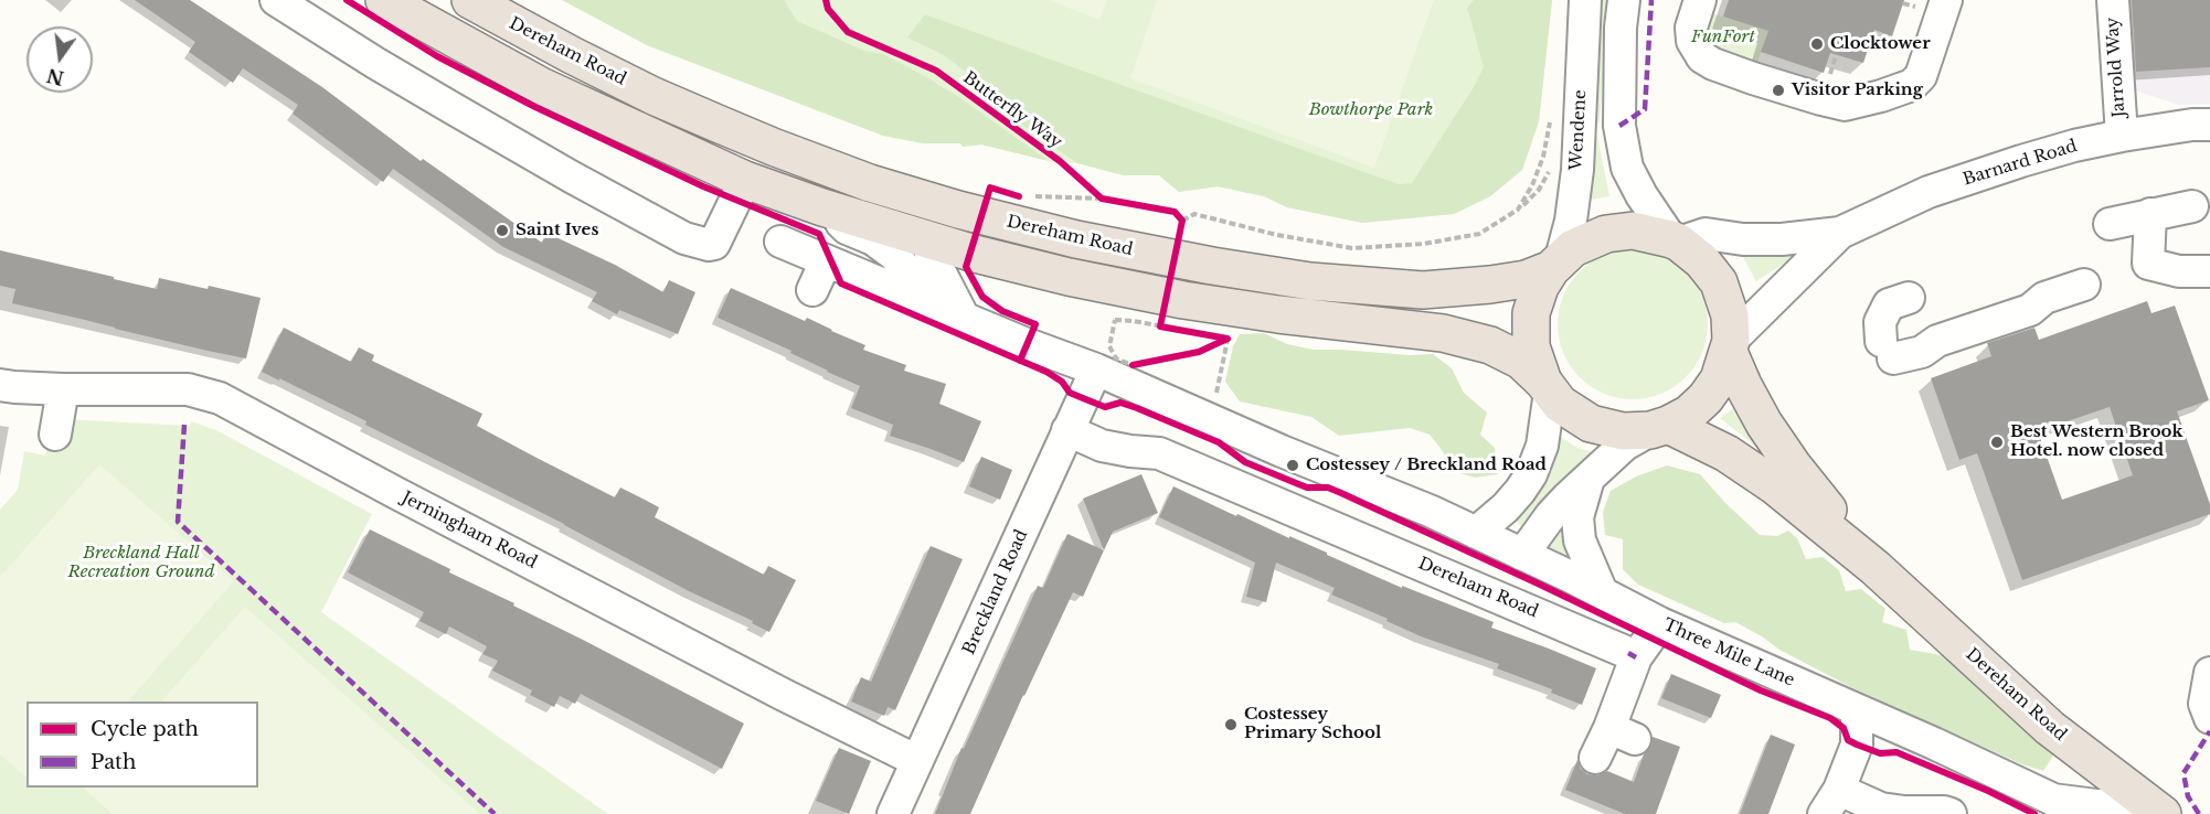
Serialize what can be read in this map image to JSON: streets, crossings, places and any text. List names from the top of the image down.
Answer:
{
  "streets": {
    "highway": ["Dereham Road"],
    "street": [
      "Jarrold Way",
      "Wendene",
      "Barnard Road",
      "Jerningham Road",
      "Breckland Road",
      "Three Mile Lane"
    ],
    "cycle path": ["Butterfly Way"]
  },
  "crossings": [
    ["Dereham Road", "Wendene"],
    ["Dereham Road", "Barnard Road"],
    ["Dereham Road", "Breckland Road"],
    ["Dereham Road", "Three Mile Lane"],
    ["Jarrold Way", "Barnard Road"],
    ["Wendene", "Barnard Road"],
    ["Jerningham Road", "Breckland Road"]
  ],
  "parks": ["FunFort", "Bowthorpe Park", "Breckland Hall Recreation Ground"],
  "places": [
    "Clocktower",
    "Visitor Parking",
    "Saint Ives",
    "Best Western Brook Hotel. now closed",
    "Costessey / Breckland Road",
    "Costessey Primary School"
  ],
  "legend": ["Cycle path", "Path"],
  "north": "bottom"
}
